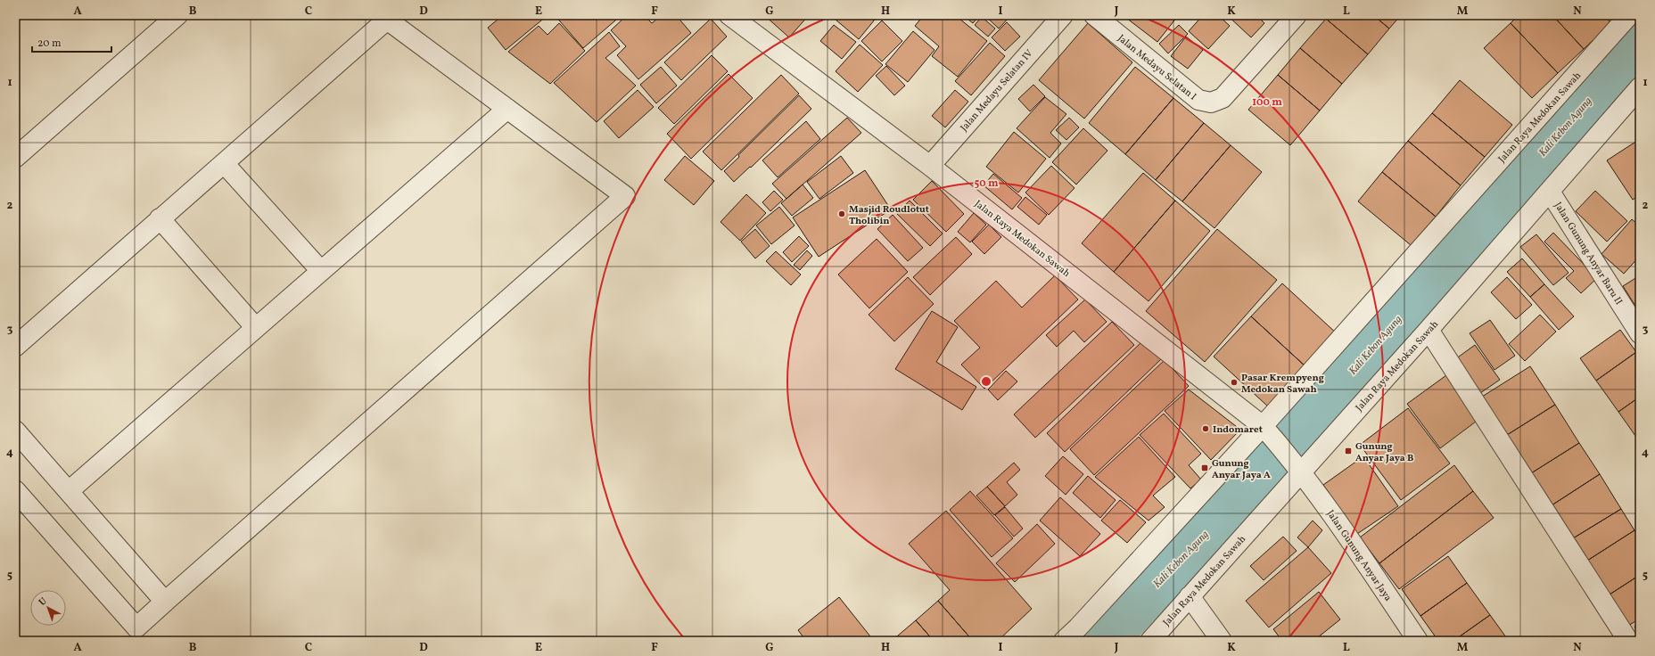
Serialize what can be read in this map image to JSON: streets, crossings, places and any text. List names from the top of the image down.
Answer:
{
  "streets": {
    "street": [
      "Jalan Medayu Selatan I",
      "Jalan Medayu Selatan IV",
      "Jalan Raya Medokan Sawah",
      "Jalan Gunung Anyar Baru II",
      "Jalan Gunung Anyar Jaya"
    ]
  },
  "crossings": [
    ["Jalan Medayu Selatan IV", "Jalan Raya Medokan Sawah"],
    ["Jalan Raya Medokan Sawah", "Jalan Gunung Anyar Baru II"],
    ["Jalan Raya Medokan Sawah", "Jalan Gunung Anyar Jaya"]
  ],
  "water": ["Kali Kebon Agung"],
  "places": {
    "other": ["Masjid Roudlotut Tholibin", "Pasar Krempyeng Medokan Sawah", "Indomaret"],
    "transit": ["Gunung Anyar Jaya B", "Gunung Anyar Jaya A"]
  },
  "scale_bar": "20 m",
  "north": "top left",
  "grid": {
    "columns": [
      "A",
      "B",
      "C",
      "D",
      "E",
      "F",
      "G",
      "H",
      "I",
      "J",
      "K",
      "L",
      "M",
      "N"
    ],
    "rows": [
      "1",
      "2",
      "3",
      "4",
      "5"
    ]
  },
  "rings": ["100 m", "50 m"]
}
